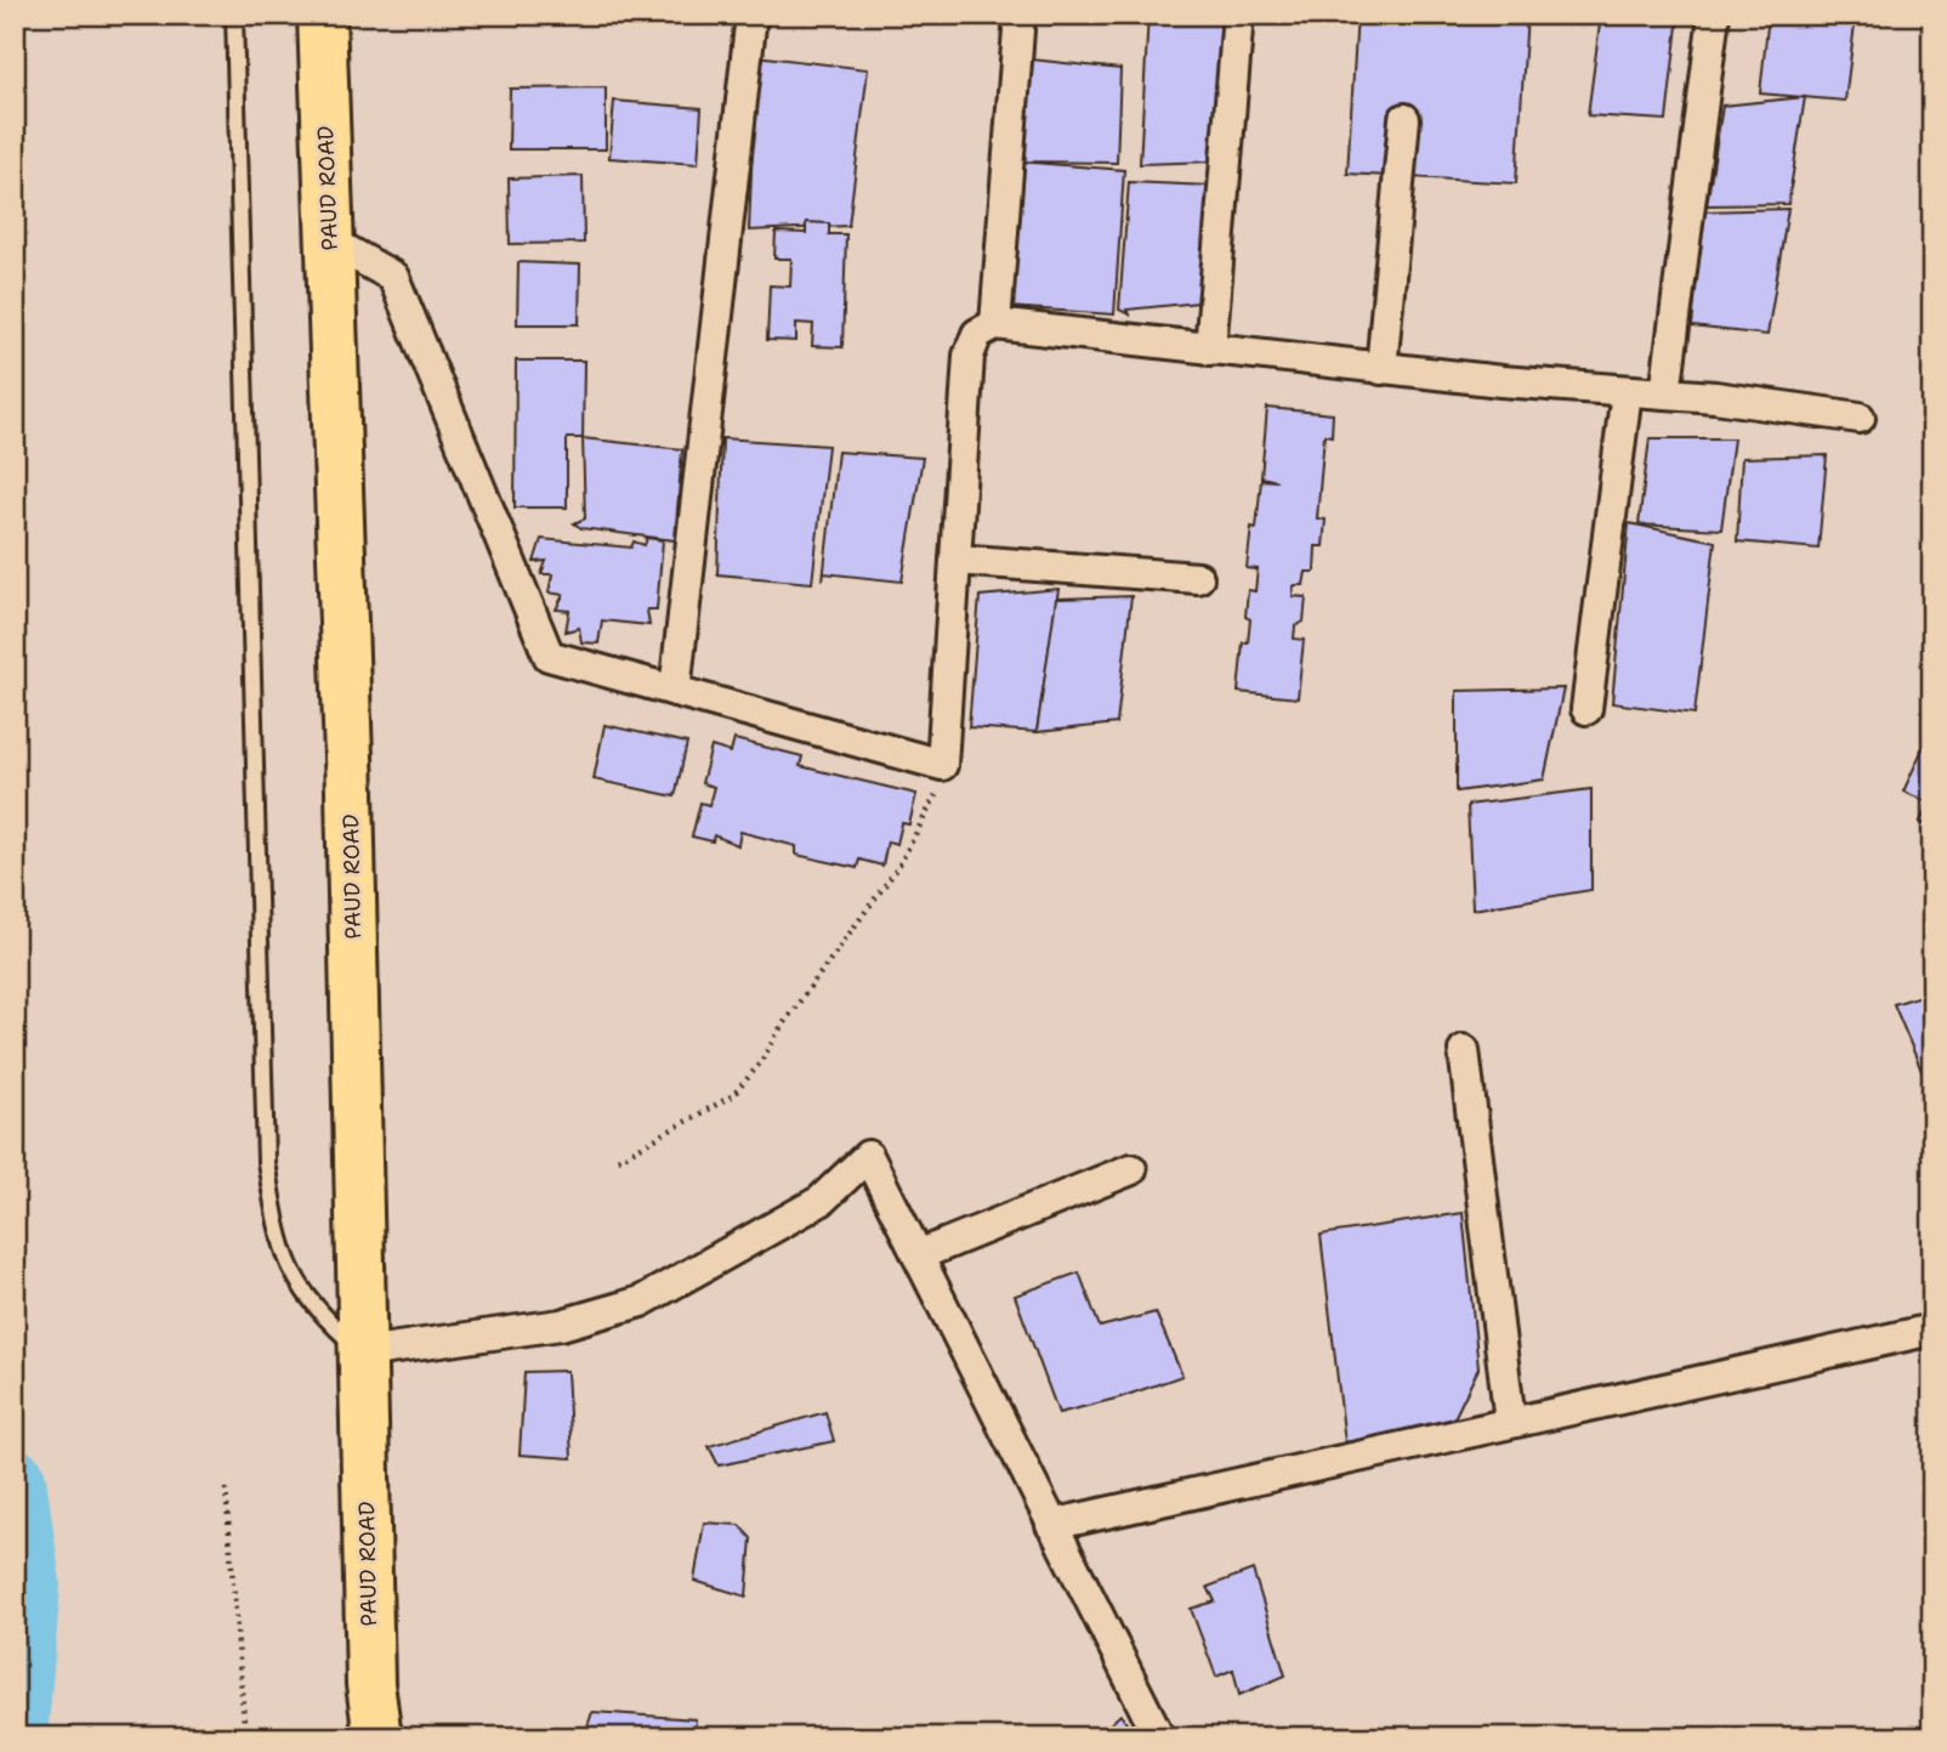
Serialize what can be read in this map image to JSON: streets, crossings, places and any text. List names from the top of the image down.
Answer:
{
  "streets": {
    "main road": ["PAUD ROAD"]
  }
}
